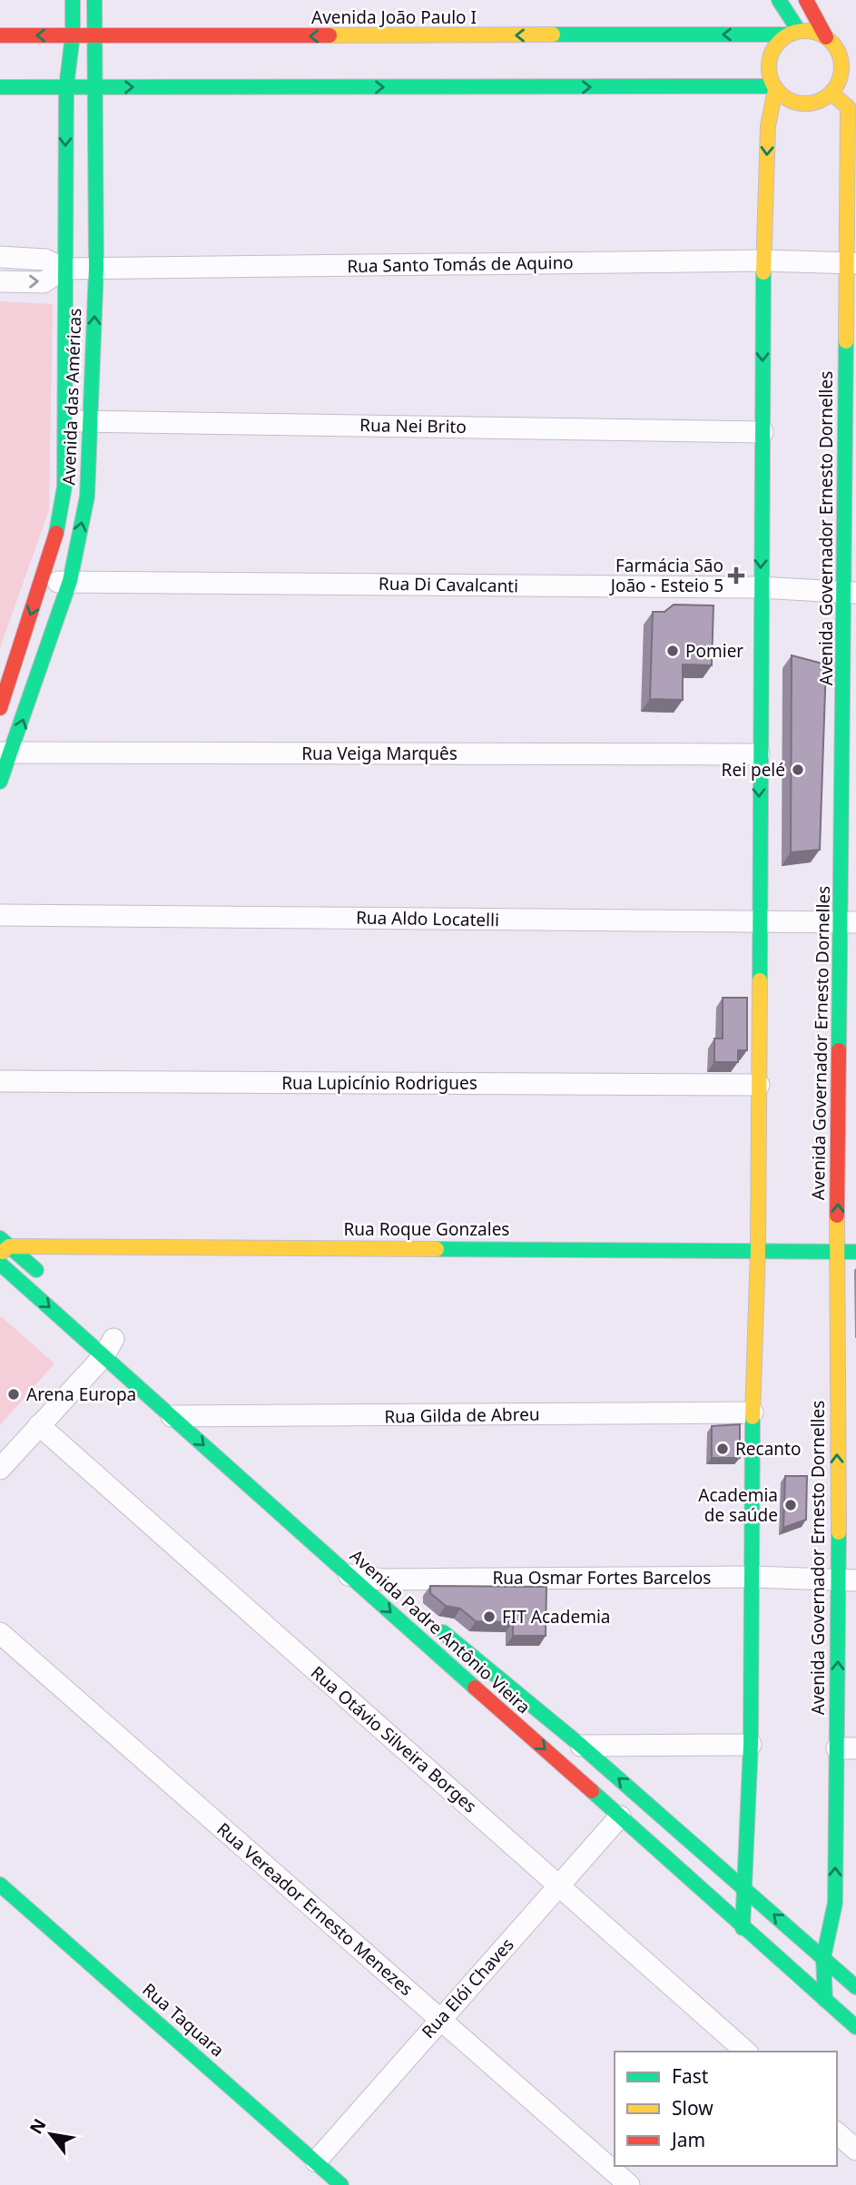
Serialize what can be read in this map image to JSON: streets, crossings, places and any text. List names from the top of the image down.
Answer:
{
  "streets": {
    "main road": [
      "Avenida João Paulo I",
      "Avenida das Américas",
      "Avenida Governador Ernesto Dornelles",
      "Rua Roque Gonzales",
      "Avenida Padre Antônio Vieira",
      "Rua Taquara"
    ],
    "street": [
      "Rua Santo Tomás de Aquino",
      "Rua Nei Brito",
      "Rua Di Cavalcanti",
      "Rua Veiga Marquês",
      "Rua Aldo Locatelli",
      "Rua Lupicínio Rodrigues",
      "Rua Gilda de Abreu",
      "Rua Osmar Fortes Barcelos",
      "Rua Otávio Silveira Borges",
      "Rua Vereador Ernesto Menezes",
      "Rua Elói Chaves"
    ]
  },
  "crossings": [
    ["Avenida João Paulo I", "Avenida das Américas"],
    ["Avenida João Paulo I", "Avenida Governador Ernesto Dornelles"],
    ["Rua Santo Tomás de Aquino", "Avenida das Américas"],
    ["Rua Santo Tomás de Aquino", "Avenida Governador Ernesto Dornelles"],
    ["Avenida das Américas", "Rua Nei Brito"],
    ["Avenida das Américas", "Rua Di Cavalcanti"],
    ["Avenida das Américas", "Rua Veiga Marquês"],
    ["Avenida Governador Ernesto Dornelles", "Rua Di Cavalcanti"],
    ["Avenida Governador Ernesto Dornelles", "Rua Aldo Locatelli"],
    ["Avenida Governador Ernesto Dornelles", "Rua Roque Gonzales"],
    ["Avenida Governador Ernesto Dornelles", "Rua Osmar Fortes Barcelos"],
    ["Avenida Governador Ernesto Dornelles", "Avenida Padre Antônio Vieira"],
    ["Rua Gilda de Abreu", "Avenida Padre Antônio Vieira"],
    ["Rua Osmar Fortes Barcelos", "Avenida Padre Antônio Vieira"],
    ["Avenida Padre Antônio Vieira", "Rua Elói Chaves"],
    ["Rua Otávio Silveira Borges", "Rua Elói Chaves"],
    ["Rua Vereador Ernesto Menezes", "Rua Elói Chaves"],
    ["Rua Elói Chaves", "Rua Taquara"]
  ],
  "places": {
    "health": ["Farmácia São João - Esteio 5"],
    "other": [
      "Pomier",
      "Rei pelé",
      "Arena Europa",
      "Recanto",
      "Academia de saúde",
      "FIT Academia"
    ]
  },
  "legend": ["Fast", "Slow", "Jam"],
  "north": "top left"
}
